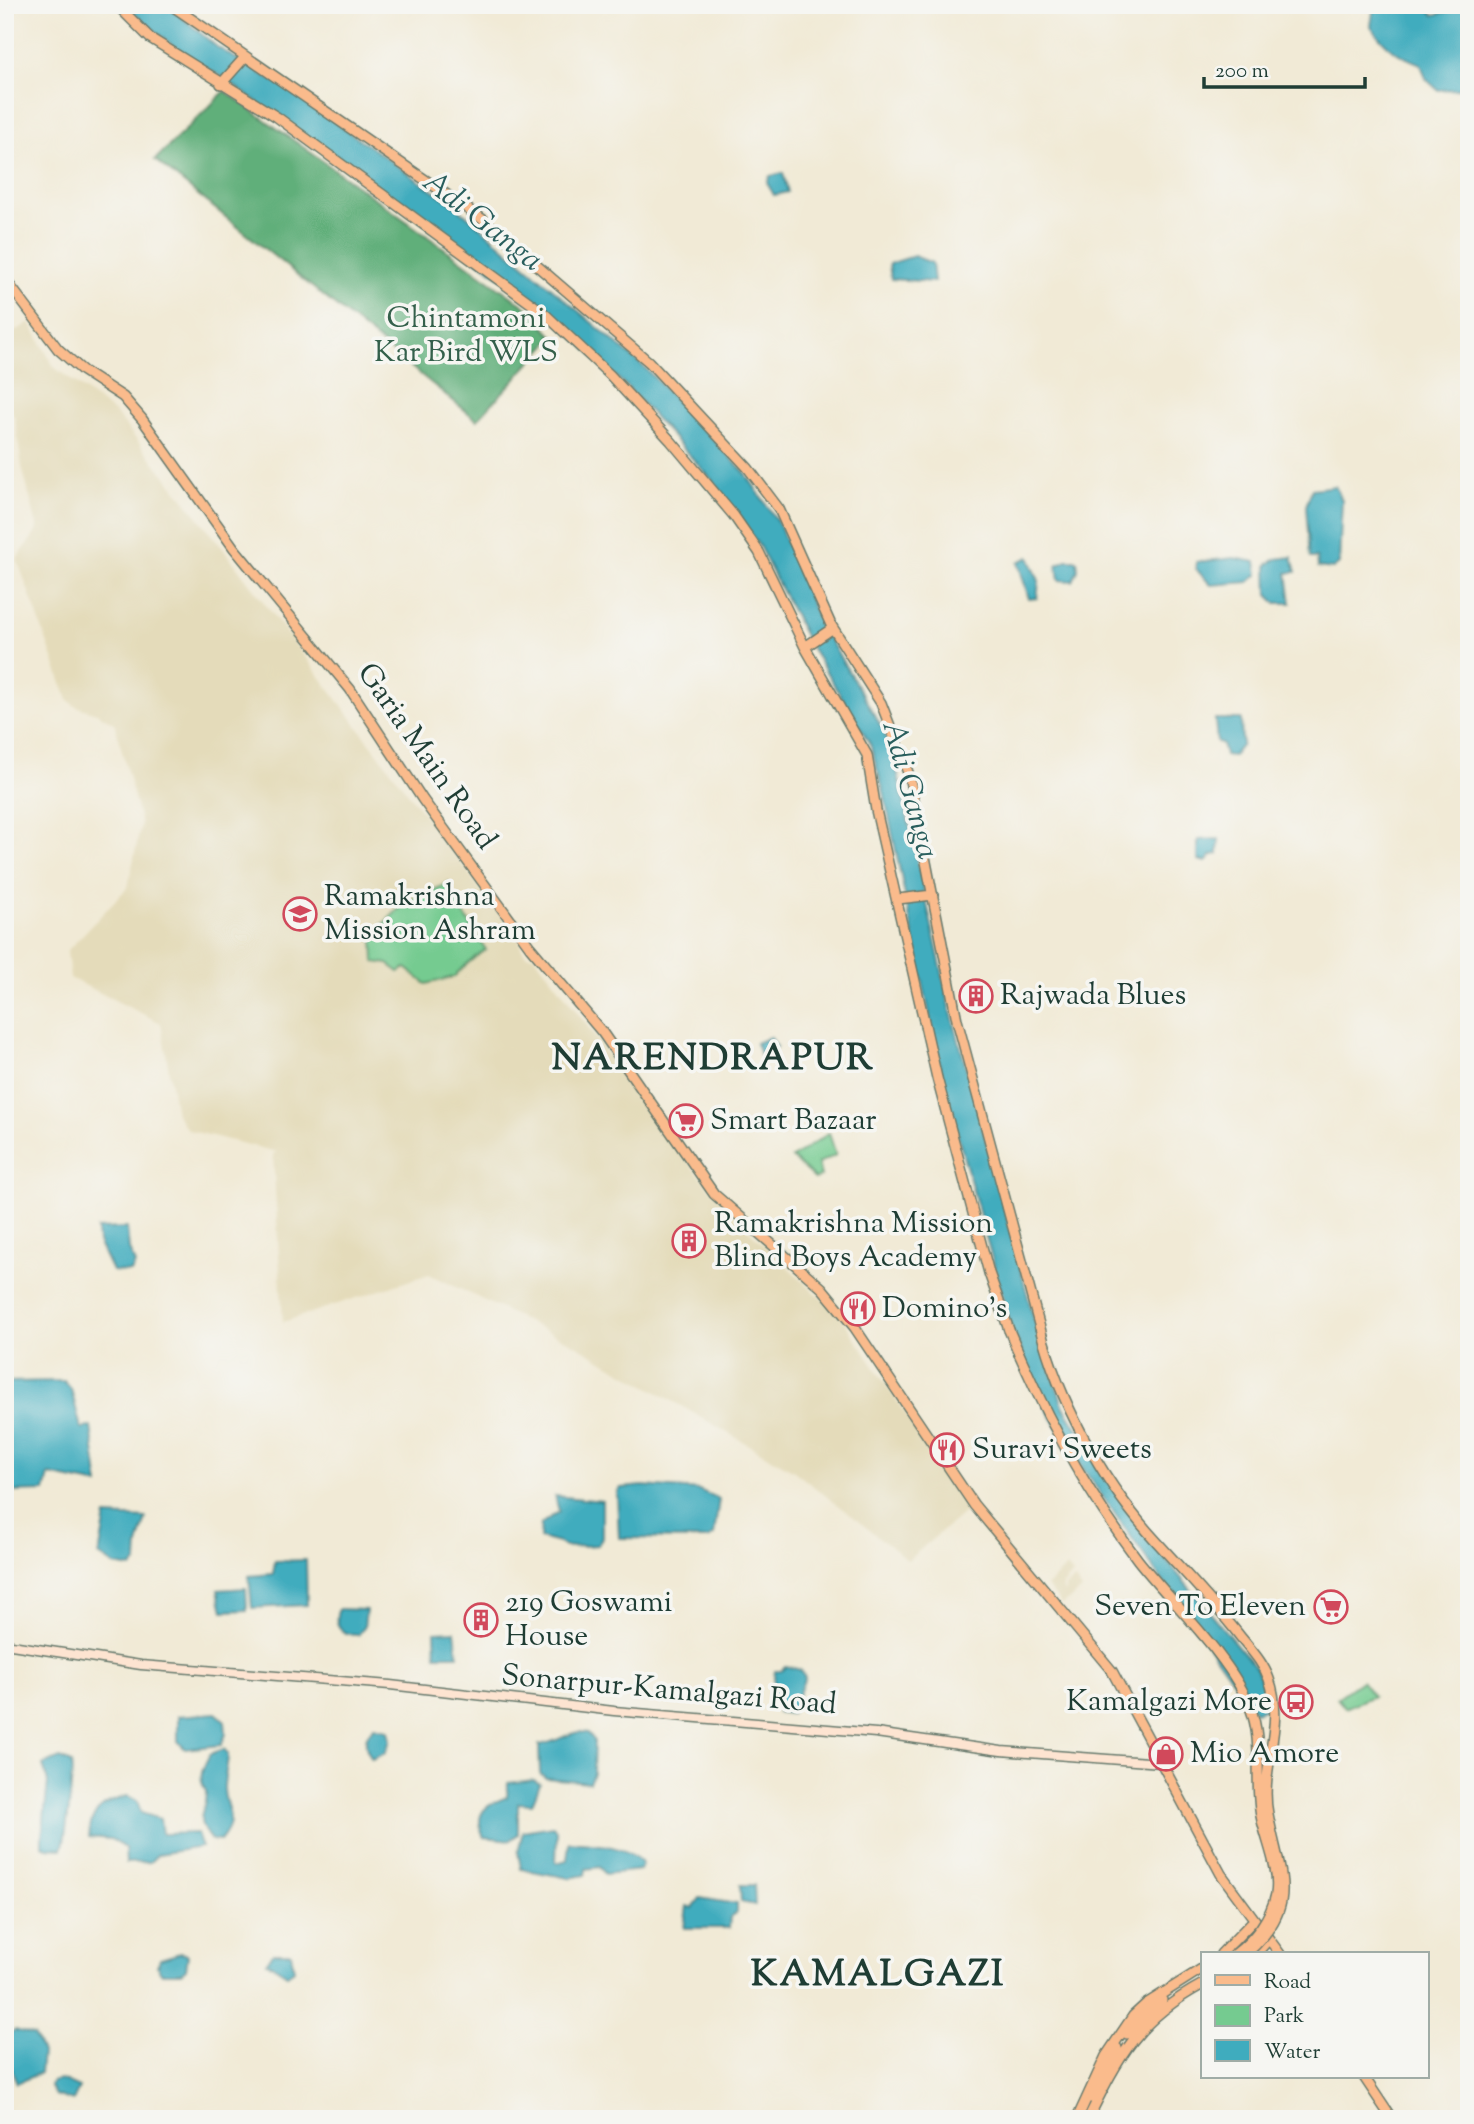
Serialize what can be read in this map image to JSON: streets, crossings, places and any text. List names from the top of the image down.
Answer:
{
  "streets": {
    "main road": ["Garia Main Road", "Sonarpur-Kamalgazi Road"]
  },
  "crossings": [
    ["Garia Main Road", "Sonarpur-Kamalgazi Road"]
  ],
  "districts": ["NARENDRAPUR", "KAMALGAZI"],
  "water": ["Adi Ganga"],
  "parks": ["Chintamoni Kar Bird WLS"],
  "places": {
    "school or university": ["Ramakrishna Mission Ashram"],
    "building": ["Rajwada Blues", "Ramakrishna Mission Blind Boys Academy", "219 Goswami House"],
    "supermarket": ["Smart Bazaar", "Seven To Eleven"],
    "restaurant": ["Domino's", "Suravi Sweets"],
    "bus stop": ["Kamalgazi More"],
    "shop": ["Mio Amore"]
  },
  "legend": ["Road", "Park", "Water"],
  "scale_bar": "200 m"
}
